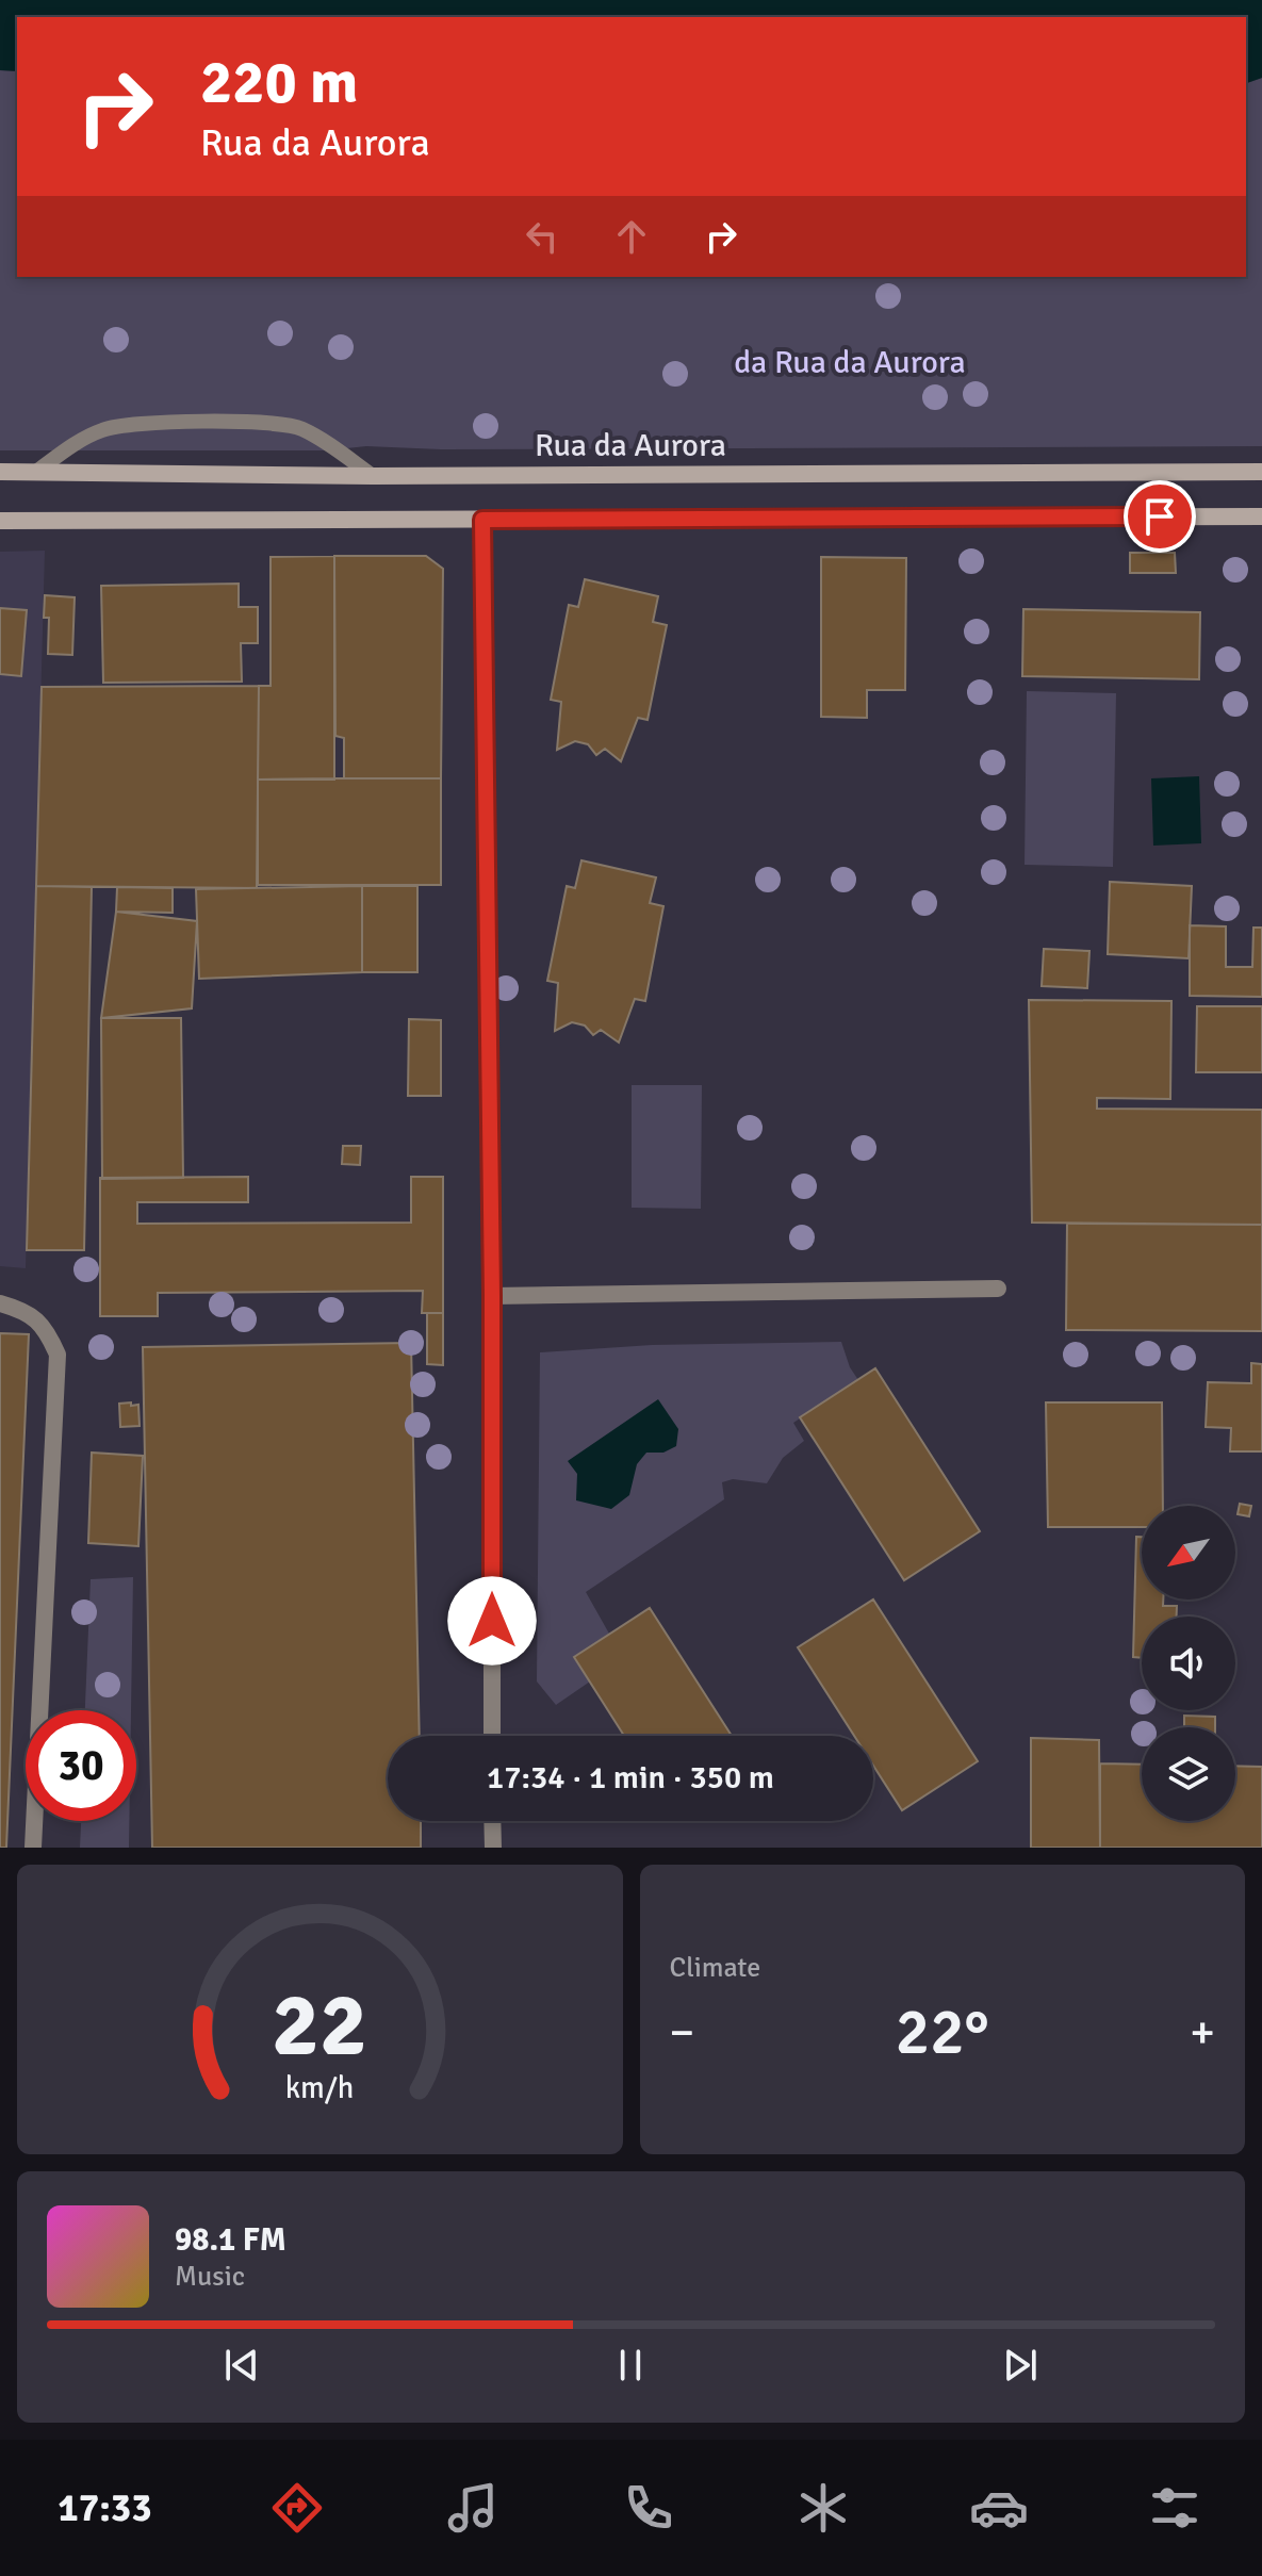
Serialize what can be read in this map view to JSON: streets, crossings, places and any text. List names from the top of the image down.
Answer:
{
  "streets": {
    "main road": ["Rua da Aurora"]
  },
  "parks": ["da Rua da Aurora"],
  "north": "bottom left",
  "page": {
    "turn": ["220 m", "Rua da Aurora"],
    "limit": "30",
    "trip": "17:34 · 1 min · 350 m",
    "tile": "Climate",
    "heat": ["−", "22°", "+"],
    "song": ["98.1 FM", "Music"],
    "tabs": "17:33",
    "gauge": ["22", "km/h"]
  }
}
